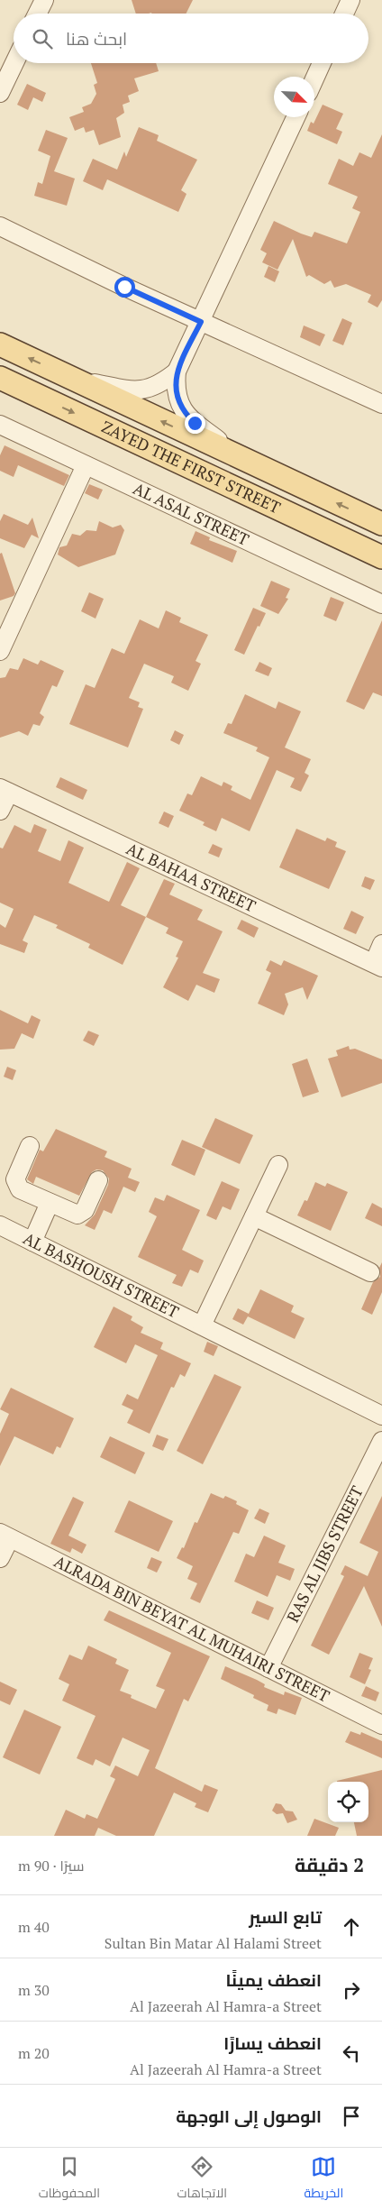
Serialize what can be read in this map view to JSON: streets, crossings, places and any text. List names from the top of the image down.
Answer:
{
  "streets": {
    "main road": ["ZAYED THE FIRST STREET"],
    "street": [
      "AL ASAL STREET",
      "AL BAHAA STREET",
      "AL BASHOUSH STREET",
      "RAS AL JIBS STREET",
      "ALRADA BIN BEYAT AL MUHAIRI STREET"
    ]
  },
  "crossings": [
    ["RAS AL JIBS STREET", "ALRADA BIN BEYAT AL MUHAIRI STREET"]
  ],
  "north": "bottom right",
  "page": {
    "search": "ابحث هنا",
    "heading": ["2 دقيقة", "سيرًا · 90 m"],
    "list": [
      ["تابع السير", "Sultan Bin Matar Al Halami Street", "40 m"],
      ["انعطف يمينًا", "Al Jazeerah Al Hamra-a Street", "30 m"],
      ["انعطف يسارًا", "Al Jazeerah Al Hamra-a Street", "20 m"],
      "الوصول إلى الوجهة"
    ],
    "nav": ["الخريطة", "الاتجاهات", "المحفوظات"]
  }
}
